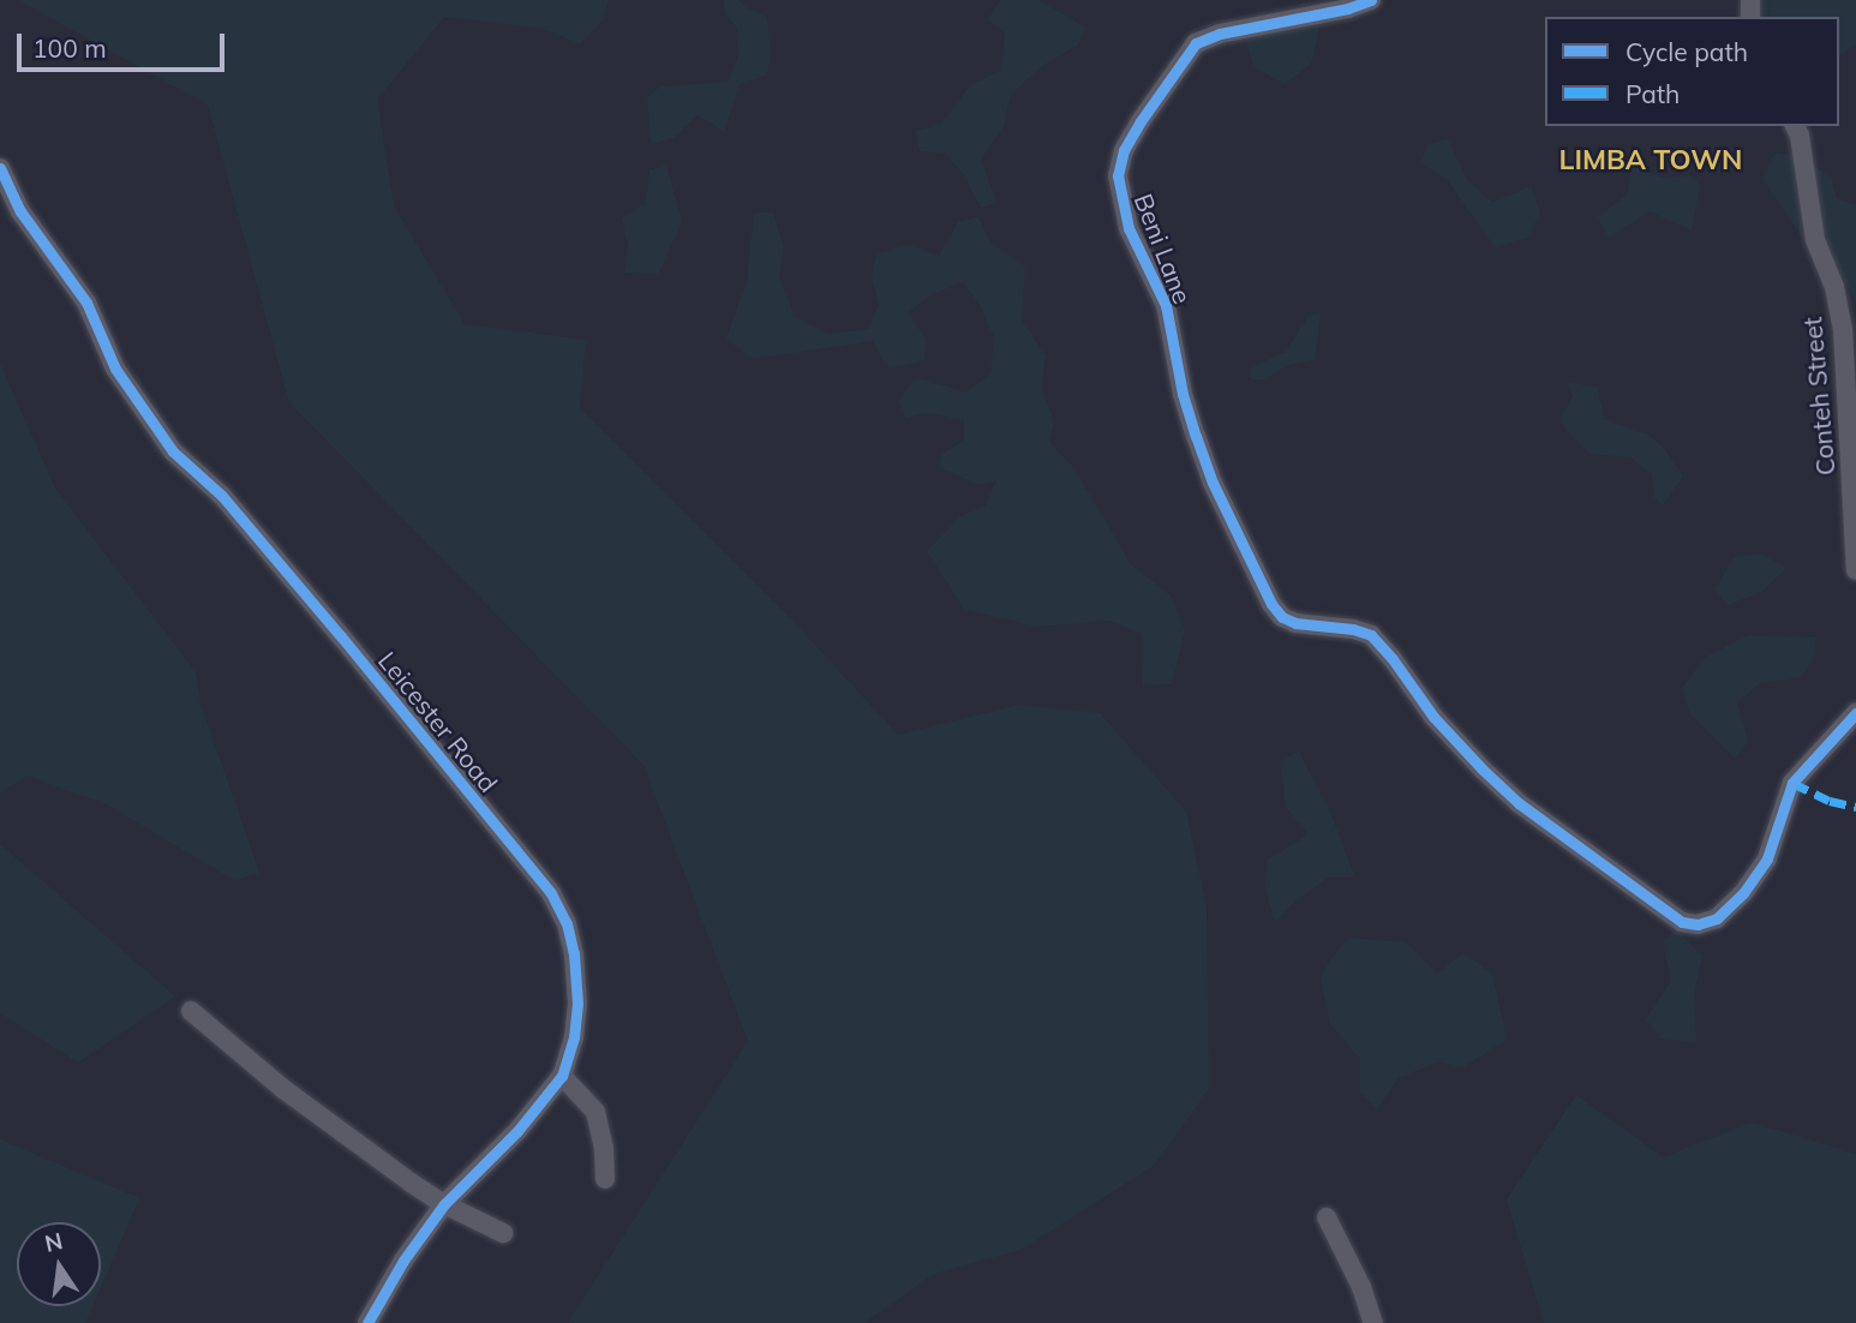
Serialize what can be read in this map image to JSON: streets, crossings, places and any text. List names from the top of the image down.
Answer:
{
  "streets": {
    "street": ["Beni Lane", "Conteh Street", "Leicester Road"]
  },
  "districts": ["LIMBA TOWN"],
  "legend": ["Cycle path", "Path"],
  "scale_bar": "100 m",
  "north": "top"
}
